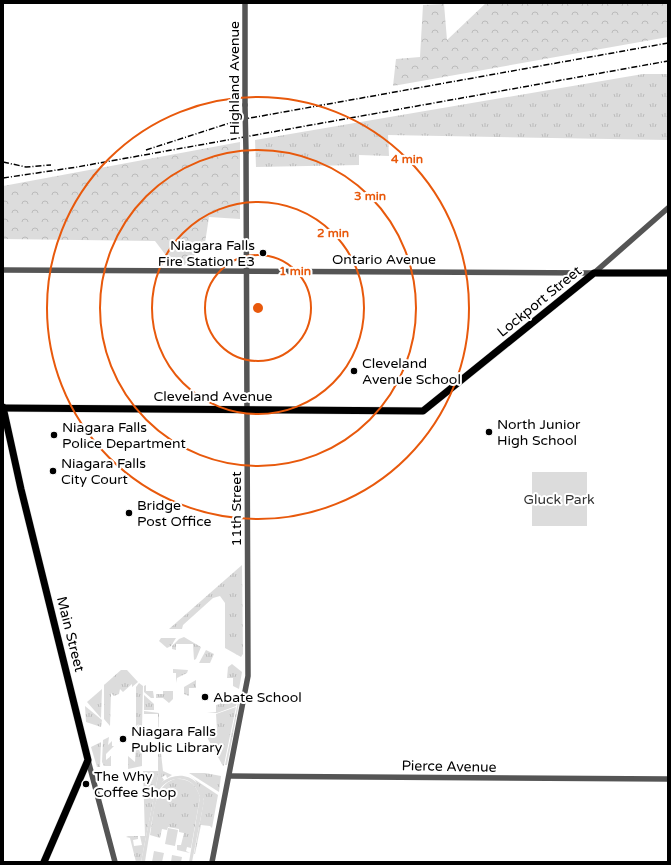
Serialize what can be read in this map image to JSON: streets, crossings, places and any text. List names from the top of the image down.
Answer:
{
  "streets": {
    "main road": [
      "Ontario Avenue",
      "Lockport Street",
      "Cleveland Avenue",
      "Main Street"
    ],
    "street": ["Highland Avenue", "11th Street", "Pierce Avenue"]
  },
  "crossings": [
    ["Highland Avenue", "11th Street"],
    ["Ontario Avenue", "Lockport Street"],
    ["Ontario Avenue", "11th Street"],
    ["Lockport Street", "Cleveland Avenue"],
    ["Cleveland Avenue", "11th Street"],
    ["Cleveland Avenue", "Main Street"],
    ["11th Street", "Pierce Avenue"]
  ],
  "parks": ["Gluck Park"],
  "places": [
    "Niagara Falls Fire Station E3",
    "Cleveland Avenue School",
    "North Junior High School",
    "Niagara Falls Police Department",
    "Niagara Falls City Court",
    "Bridge Post Office",
    "Abate School",
    "Niagara Falls Public Library",
    "The Why Coffee Shop"
  ],
  "rings": [
    "4 min",
    "3 min",
    "2 min",
    "1 min"
  ]
}
